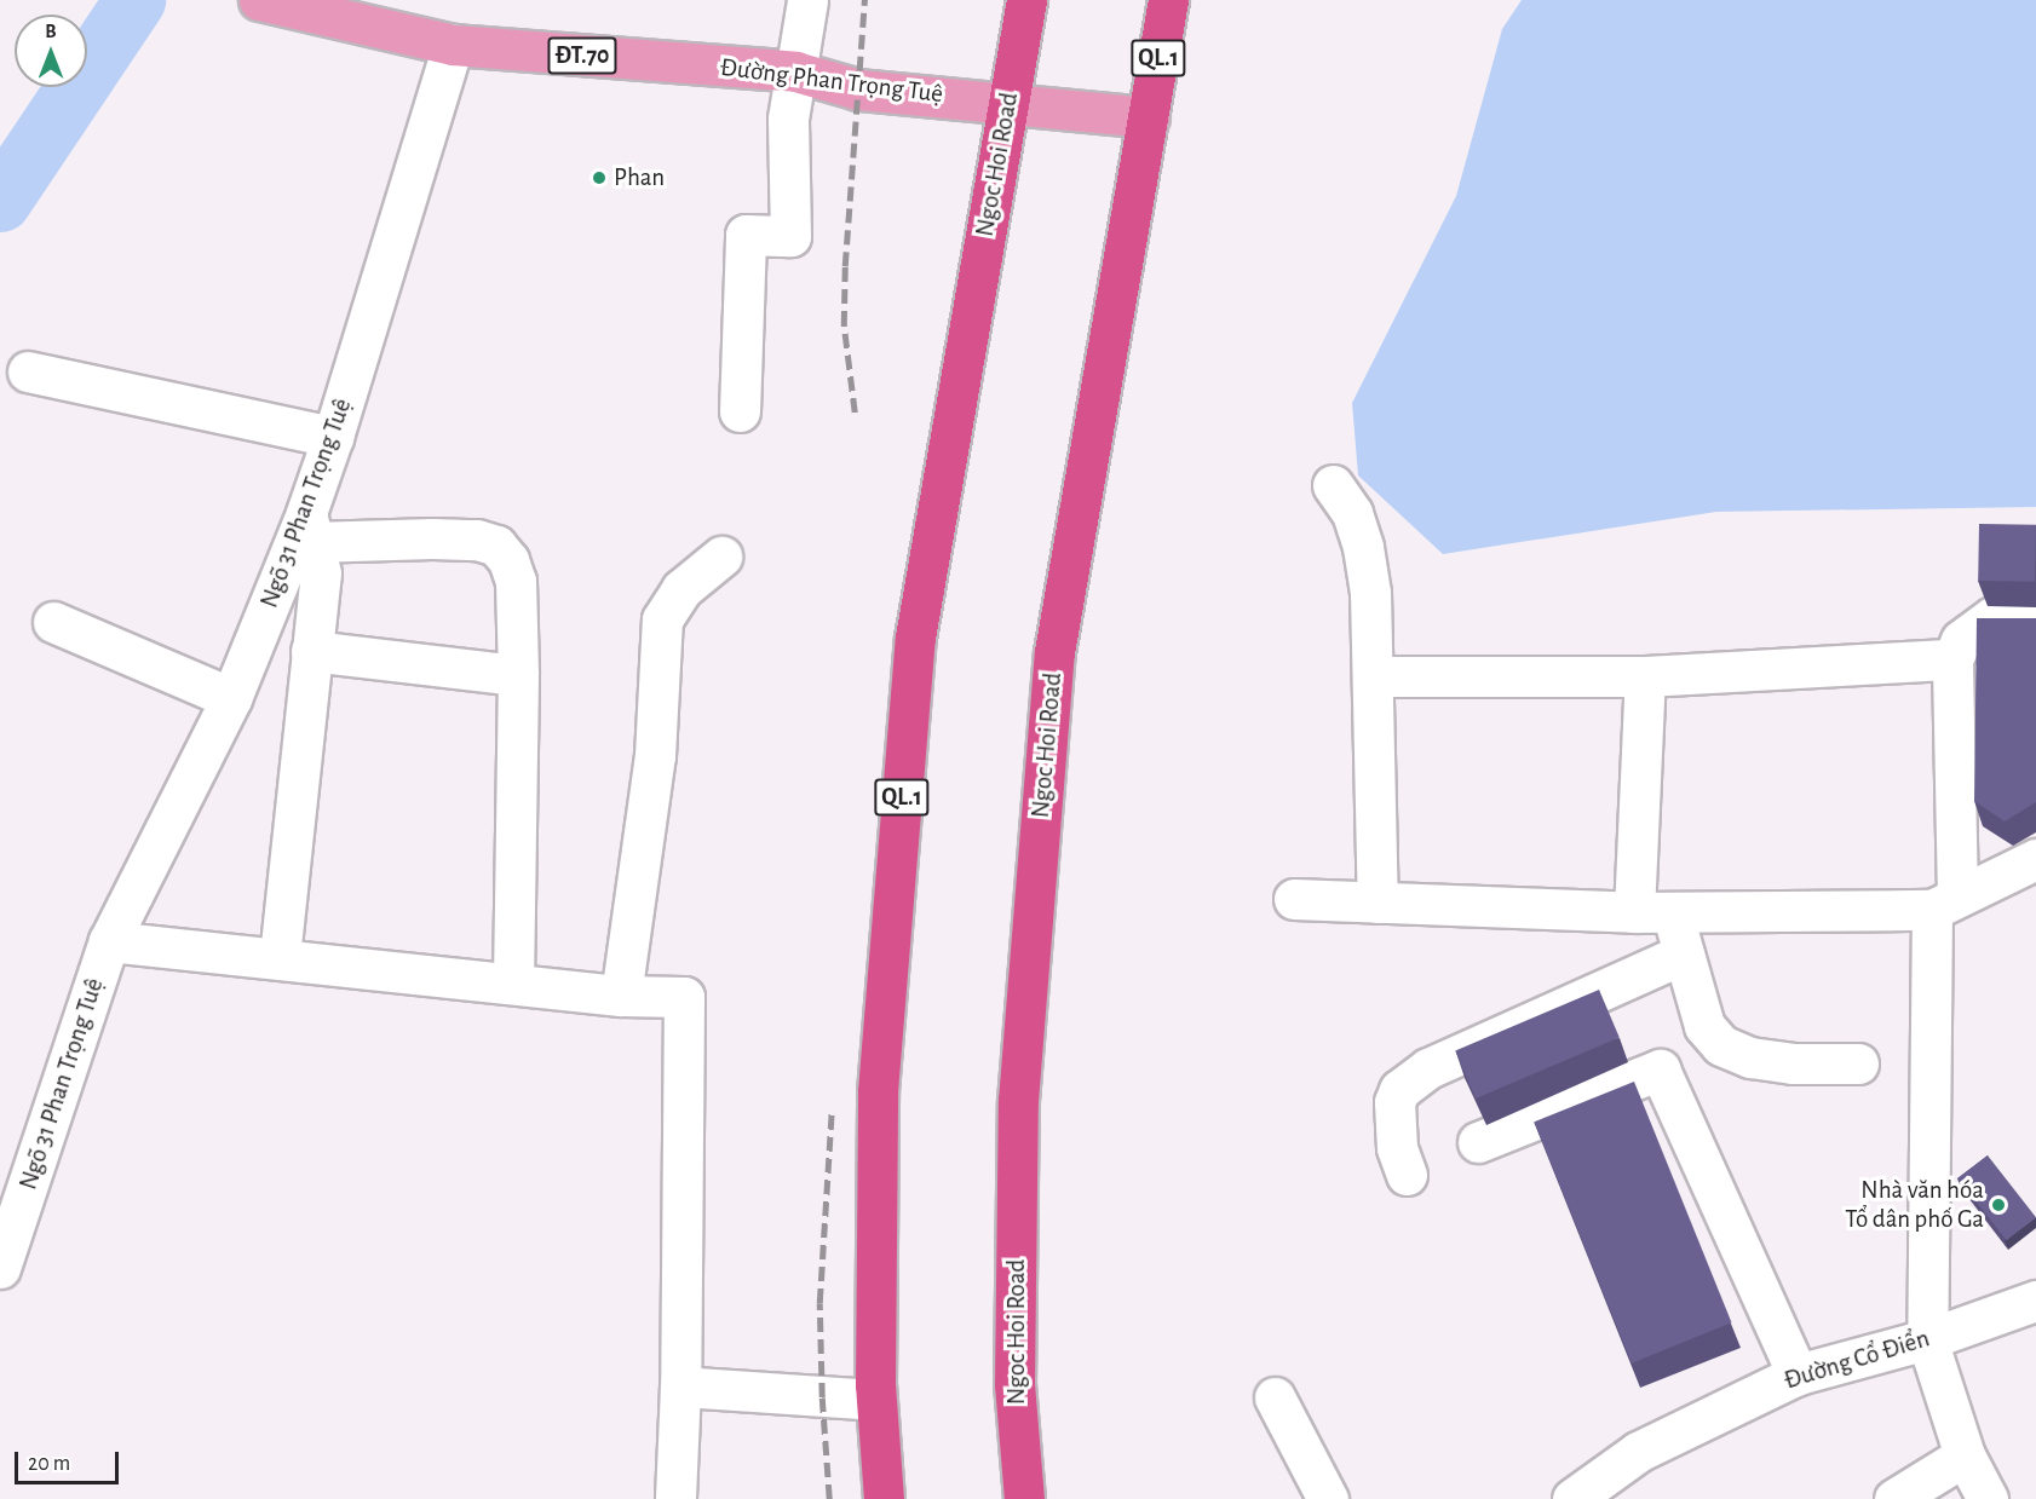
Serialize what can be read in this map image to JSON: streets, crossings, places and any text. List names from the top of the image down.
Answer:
{
  "streets": {
    "highway": ["QL.1", "Ngoc Hoi Road"],
    "main road": ["ĐT.70", "Đường Phan Trọng Tuệ"],
    "street": ["Ngõ 31 Phan Trọng Tuệ", "Đường Cổ Điển"]
  },
  "crossings": [
    ["Đường Phan Trọng Tuệ", "Ngoc Hoi Road"],
    ["Đường Phan Trọng Tuệ", "Ngõ 31 Phan Trọng Tuệ"]
  ],
  "places": ["Phan", "Nhà văn hóa Tổ dân phố Ga"],
  "scale_bar": "20 m",
  "north": "top"
}
